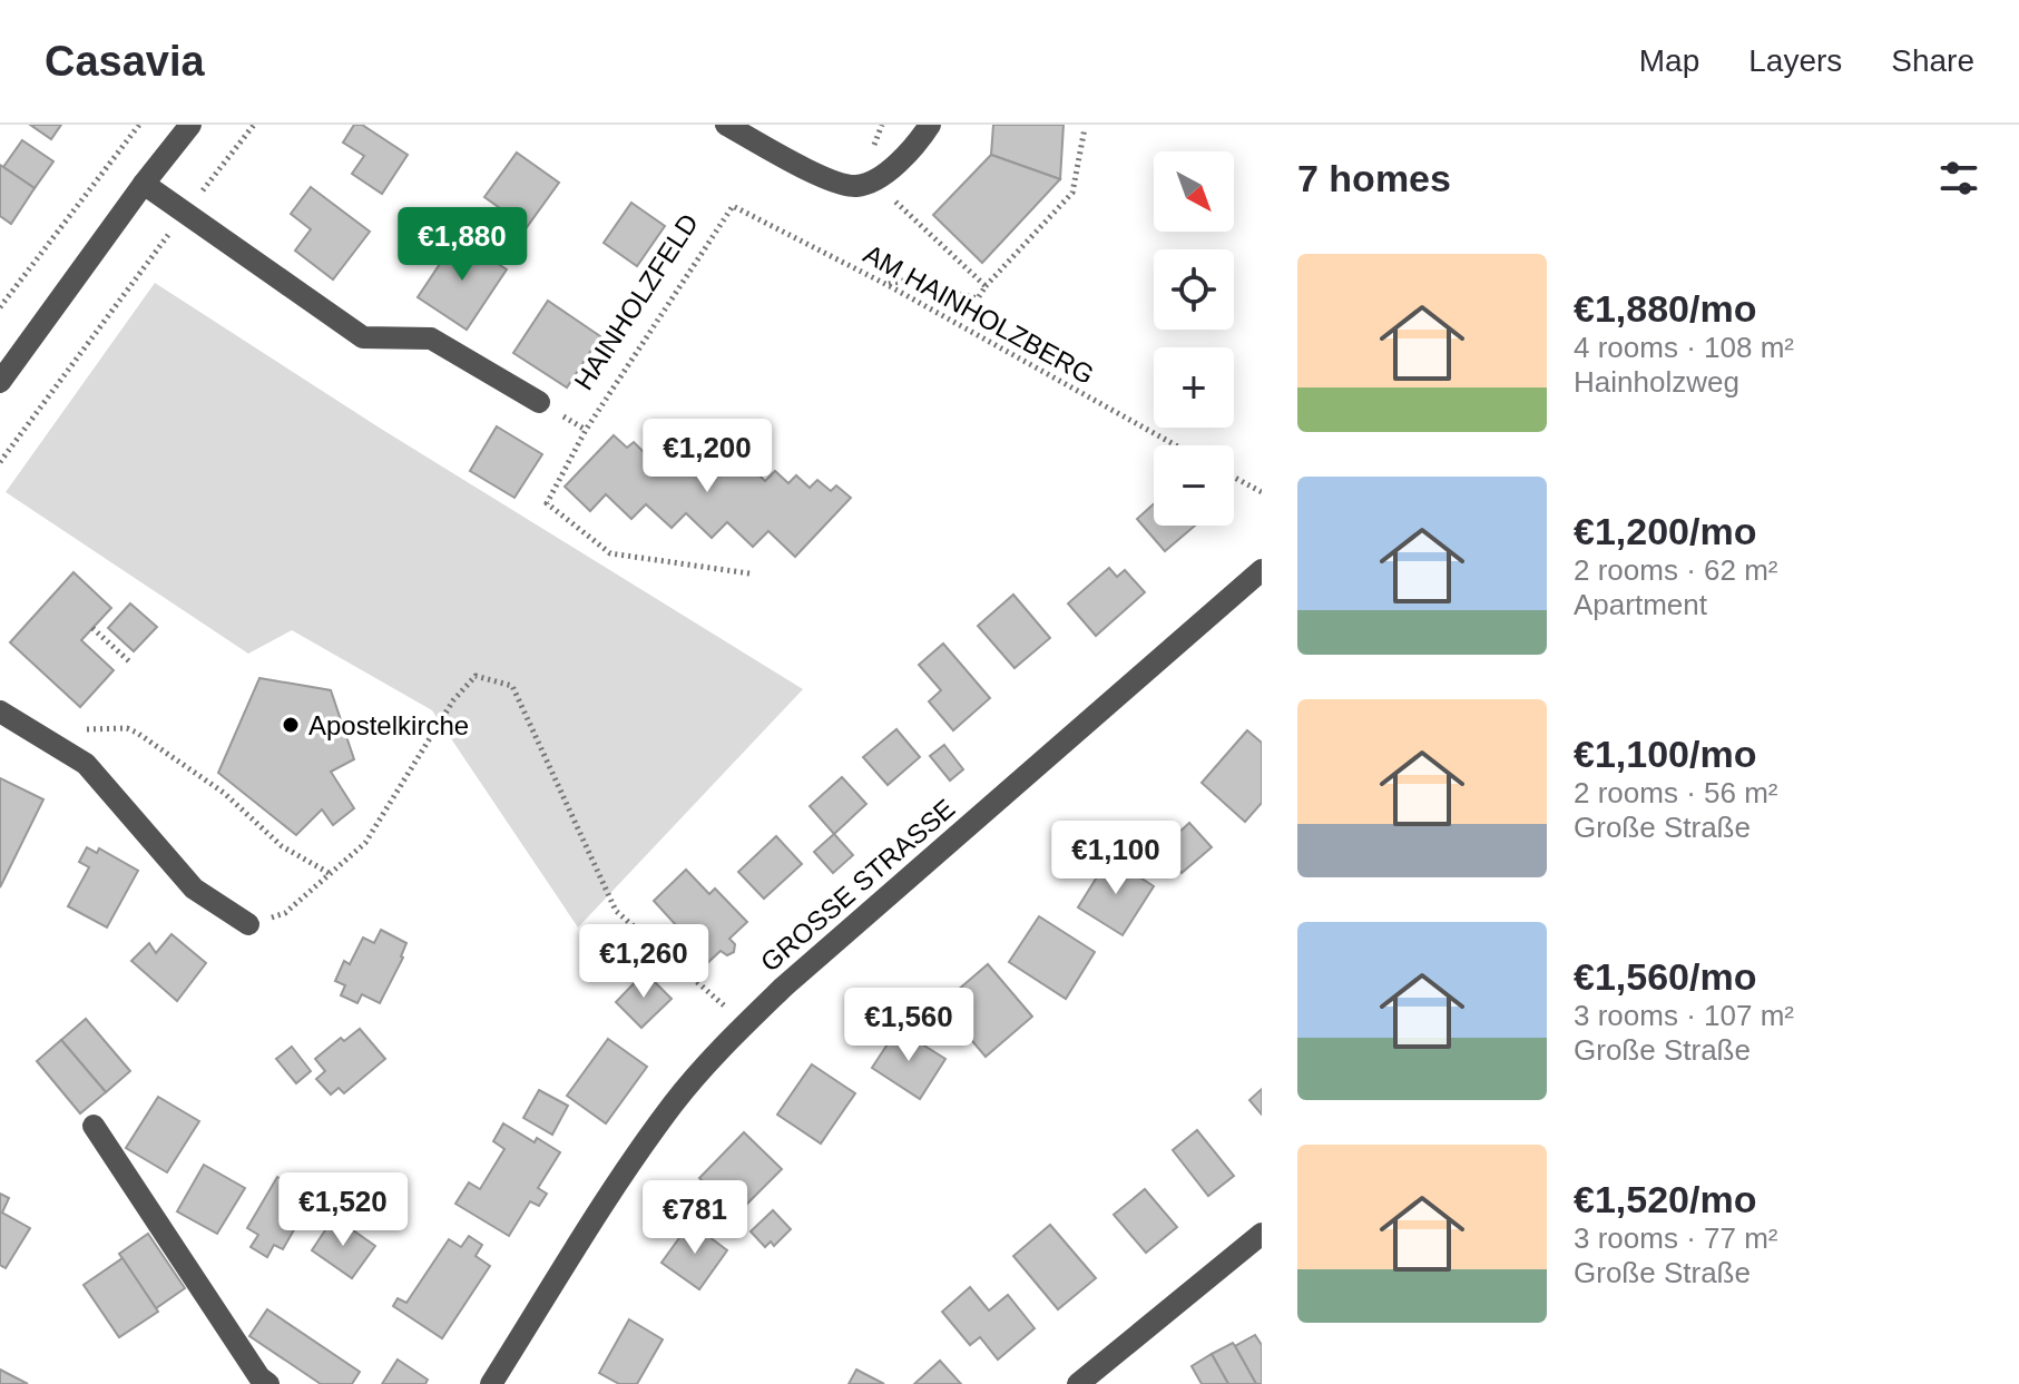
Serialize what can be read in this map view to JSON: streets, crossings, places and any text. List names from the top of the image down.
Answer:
{
  "streets": {
    "street": ["HAINHOLZFELD", "GROSSE STRASSE"],
    "path": ["AM HAINHOLZBERG"]
  },
  "crossings": [
    ["HAINHOLZFELD", "AM HAINHOLZBERG"]
  ],
  "places": ["Apostelkirche"],
  "north": "bottom right",
  "page": {
    "header": "Casavia",
    "nav": ["Map", "Layers", "Share"],
    "heading": "7 homes",
    "map_buttons": ["+", "−"],
    "price": [
      "€1,880",
      "€1,200",
      "€1,100",
      "€1,260",
      "€1,560",
      "€1,520",
      "€781"
    ],
    "list": [
      {
        "name": "€1,880/mo",
        "note": "4 rooms · 108 m² · Hainholzweg"
      },
      {
        "name": "€1,200/mo",
        "note": "2 rooms · 62 m² · Apartment"
      },
      {
        "name": "€1,100/mo",
        "note": "2 rooms · 56 m² · Große Straße"
      },
      {
        "name": "€1,560/mo",
        "note": "3 rooms · 107 m² · Große Straße"
      },
      {
        "name": "€1,520/mo",
        "note": "3 rooms · 77 m² · Große Straße"
      }
    ]
  }
}
